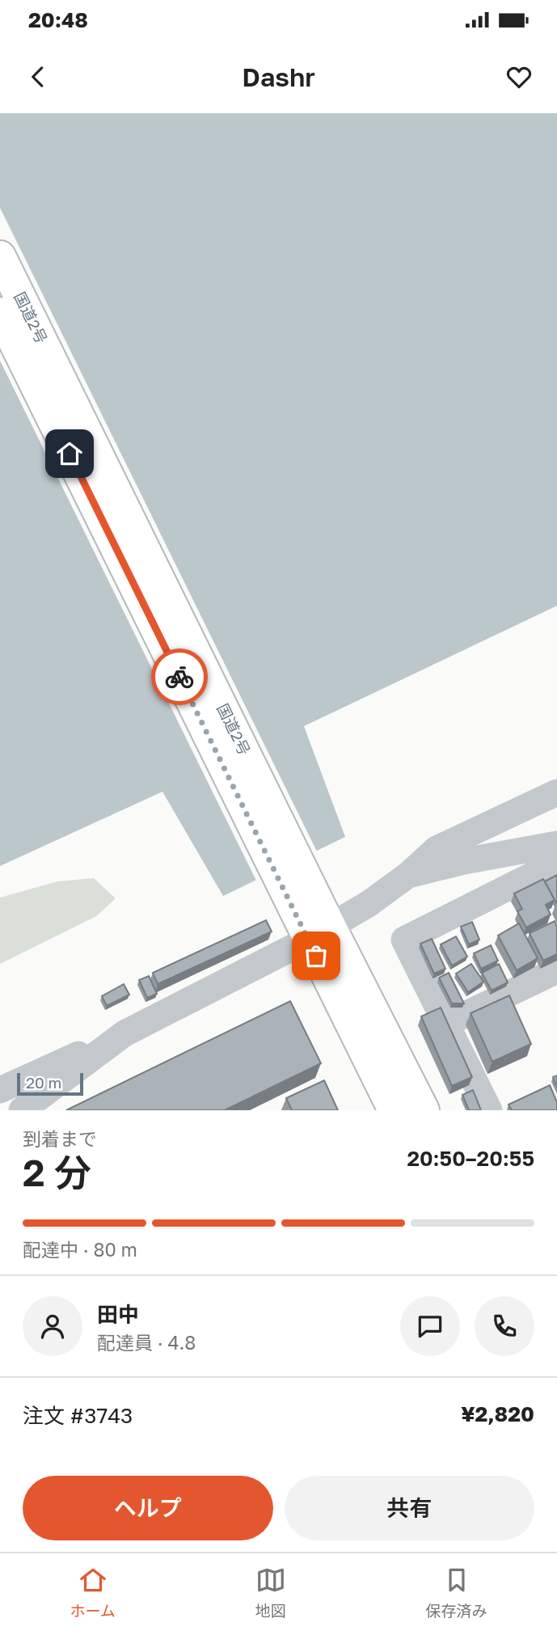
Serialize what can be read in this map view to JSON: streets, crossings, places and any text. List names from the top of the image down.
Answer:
{
  "streets": {
    "highway": ["国道2号"]
  },
  "scale_bar": "20 m",
  "page": {
    "status": "20:48",
    "header": "Dashr",
    "scale": "20 m",
    "heading": ["2 分", "到着まで", "20:50–20:55"],
    "panel": [
      "田中",
      "配達員 · 4.8",
      "注文 #3743",
      "¥2,820"
    ],
    "bar": "配達中 · 80 m",
    "buttons": ["ヘルプ", "共有"],
    "tabs": ["ホーム", "地図", "保存済み"]
  }
}
